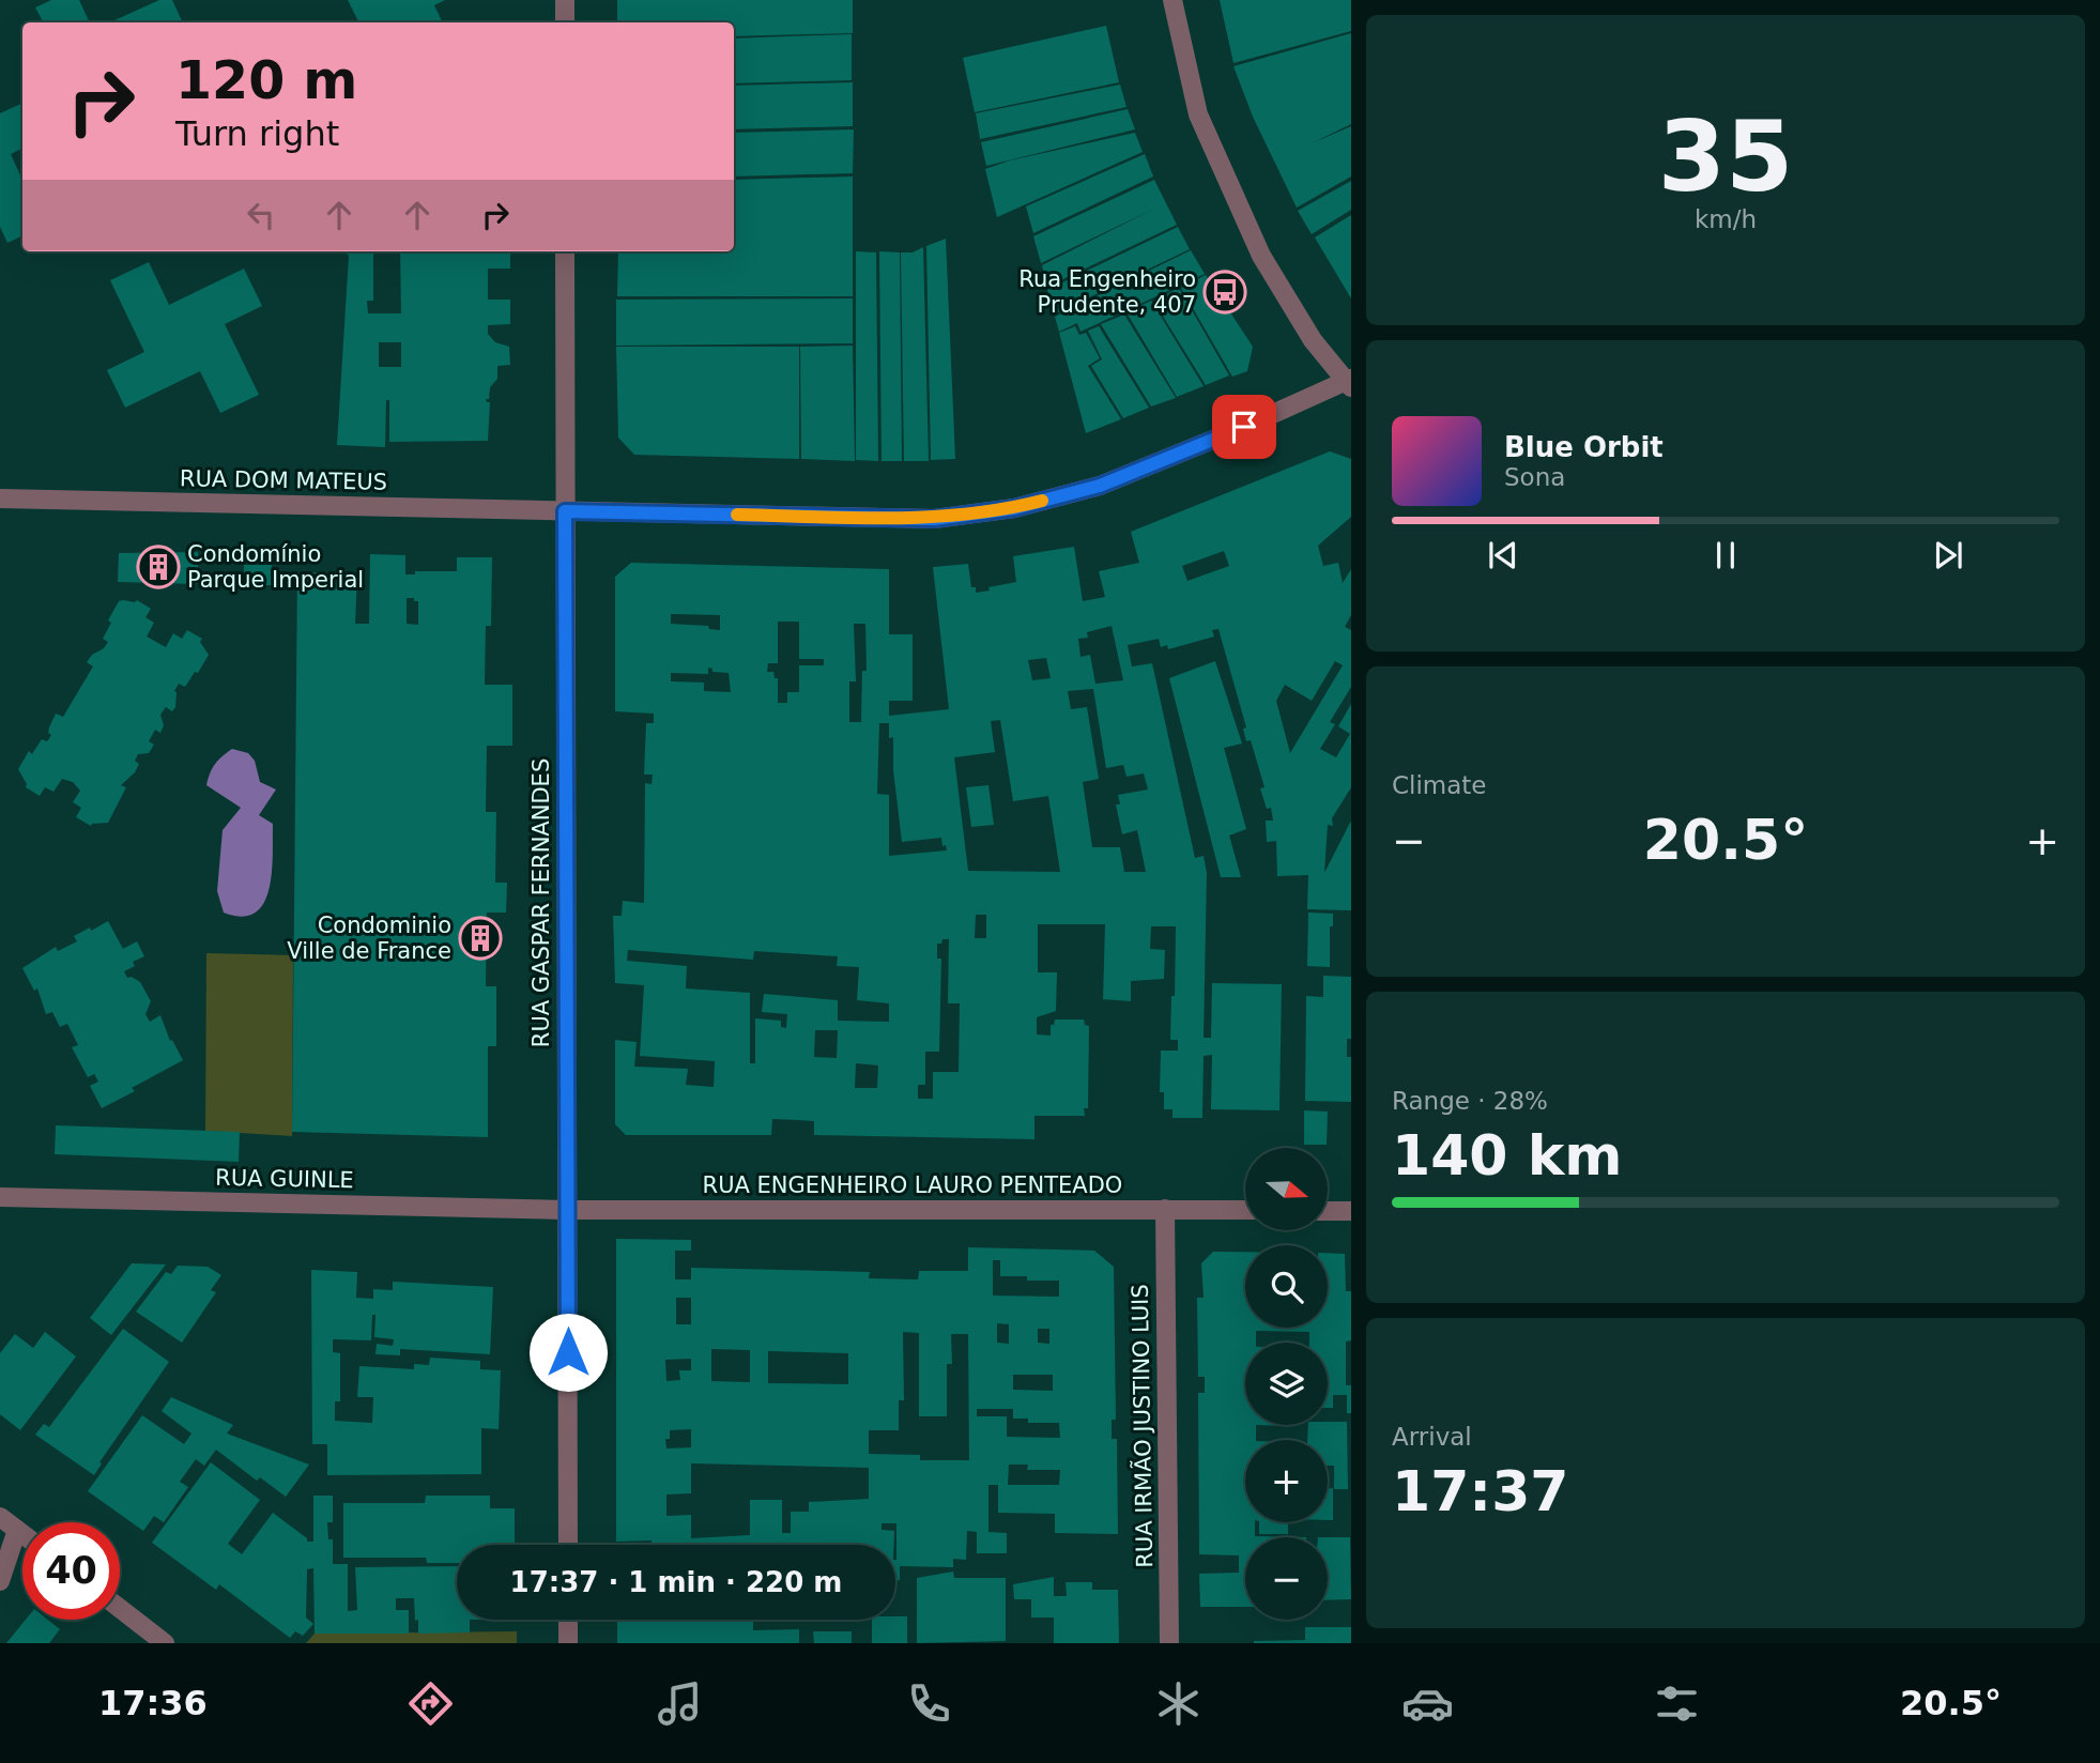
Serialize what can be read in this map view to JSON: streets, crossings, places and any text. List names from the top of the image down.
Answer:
{
  "streets": {
    "street": [
      "RUA DOM MATEUS",
      "RUA GASPAR FERNANDES",
      "RUA GUINLE",
      "RUA ENGENHEIRO LAURO PENTEADO",
      "RUA IRMÃO JUSTINO LUIS"
    ]
  },
  "crossings": [
    ["RUA DOM MATEUS", "RUA GASPAR FERNANDES"],
    ["RUA GASPAR FERNANDES", "RUA GUINLE"],
    ["RUA GASPAR FERNANDES", "RUA ENGENHEIRO LAURO PENTEADO"],
    ["RUA GUINLE", "RUA ENGENHEIRO LAURO PENTEADO"],
    ["RUA ENGENHEIRO LAURO PENTEADO", "RUA IRMÃO JUSTINO LUIS"]
  ],
  "places": {
    "bus stop": ["Rua Engenheiro Prudente, 407"],
    "building": ["Condomínio Parque Imperial", "Condominio Ville de France"]
  },
  "north": "right",
  "page": {
    "tile": [
      ["35", "km/h"],
      "Climate",
      ["Range · 28%", "140 km"],
      ["Arrival", "17:37"]
    ],
    "turn": ["120 m", "Turn right"],
    "song": ["Blue Orbit", "Sona"],
    "heat": ["−", "20.5°", "+"],
    "map_buttons": ["+", "−"],
    "limit": "40",
    "trip": "17:37 · 1 min · 220 m",
    "tabs": ["17:36", "20.5°"]
  }
}
